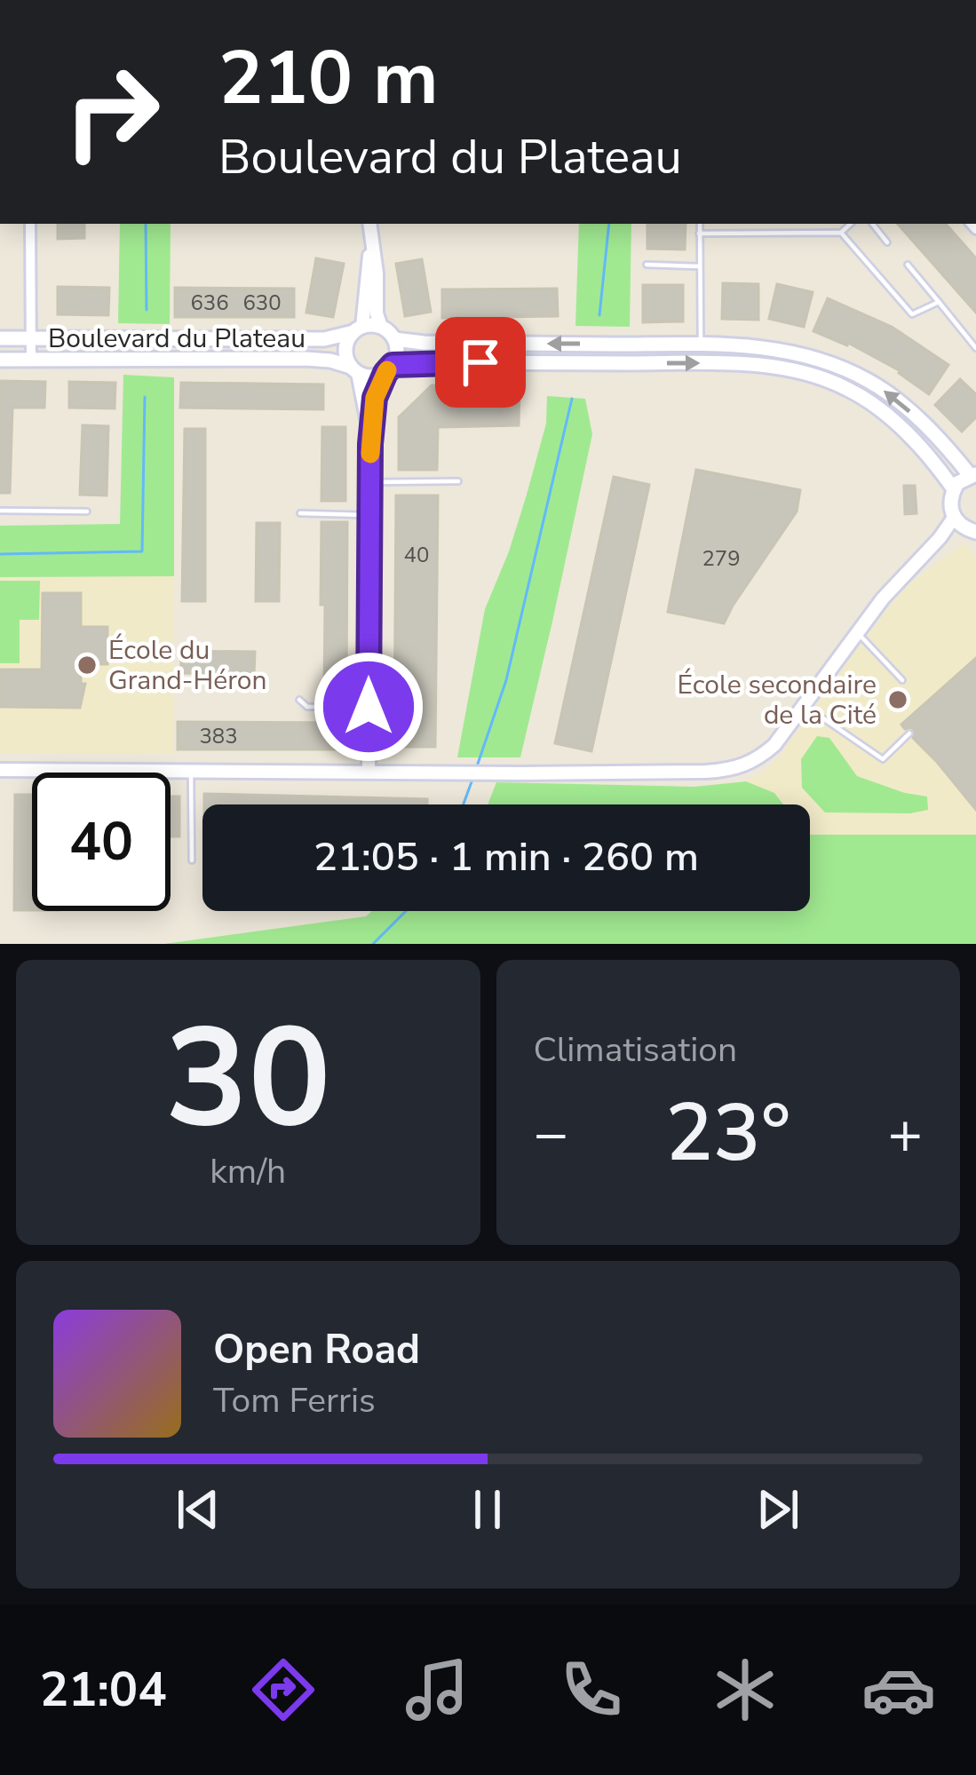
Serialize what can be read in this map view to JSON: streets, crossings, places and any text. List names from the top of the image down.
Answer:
{
  "streets": {
    "main road": ["Boulevard du Plateau"]
  },
  "places": ["École du Grand-Héron", "École secondaire de la Cité"],
  "house_numbers": [
    "636",
    "630",
    "40",
    "279",
    "383"
  ],
  "page": {
    "turn": ["210 m", "Boulevard du Plateau"],
    "limit": "40",
    "trip": "21:05 · 1 min · 260 m",
    "tile": [
      ["30", "km/h"],
      "Climatisation"
    ],
    "heat": ["−", "23°", "+"],
    "song": ["Open Road", "Tom Ferris"],
    "tabs": "21:04"
  }
}
